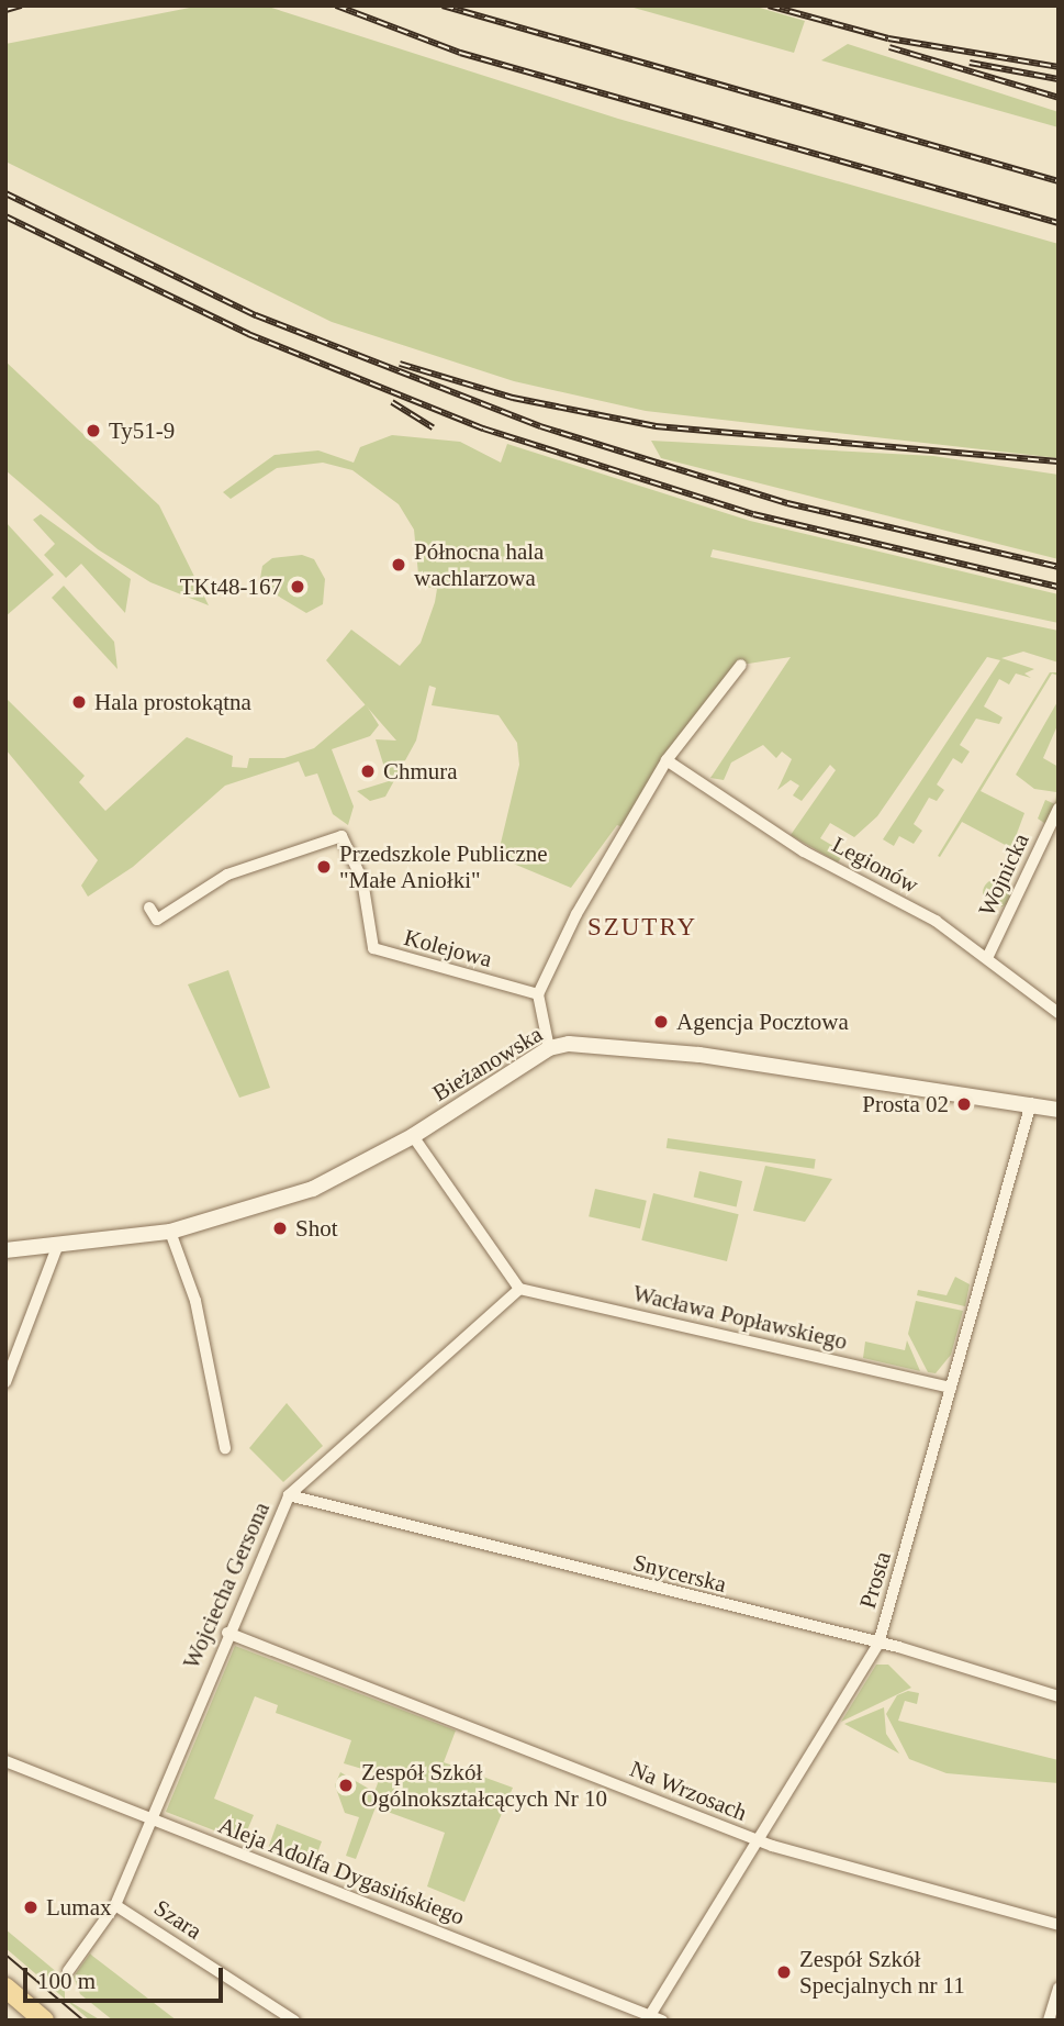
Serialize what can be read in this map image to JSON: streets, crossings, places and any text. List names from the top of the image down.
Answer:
{
  "streets": {
    "street": [
      "Legionów",
      "Wojnicka",
      "Kolejowa",
      "Bieżanowska",
      "Wacława Popławskiego",
      "Snycerska",
      "Prosta",
      "Wojciecha Gersona",
      "Na Wrzosach",
      "Aleja Adolfa Dygasińskiego",
      "Szara"
    ]
  },
  "crossings": [
    ["Legionów", "Wojnicka"],
    ["Bieżanowska", "Prosta"],
    ["Wacława Popławskiego", "Prosta"],
    ["Wacława Popławskiego", "Wojciecha Gersona"],
    ["Snycerska", "Prosta"],
    ["Snycerska", "Wojciecha Gersona"],
    ["Prosta", "Na Wrzosach"],
    ["Prosta", "Aleja Adolfa Dygasińskiego"],
    ["Wojciecha Gersona", "Na Wrzosach"],
    ["Wojciecha Gersona", "Aleja Adolfa Dygasińskiego"],
    ["Wojciecha Gersona", "Szara"]
  ],
  "districts": ["SZUTRY"],
  "places": [
    "Ty51-9",
    "Północna hala wachlarzowa",
    "TKt48-167",
    "Hala prostokątna",
    "Chmura",
    "Przedszkole Publiczne \"Małe Aniołki\"",
    "Agencja Pocztowa",
    "Prosta 02",
    "Shot",
    "Zespół Szkół Ogólnokształcących Nr 10",
    "Lumax",
    "Zespół Szkół Specjalnych nr 11"
  ],
  "scale_bar": "100 m"
}
